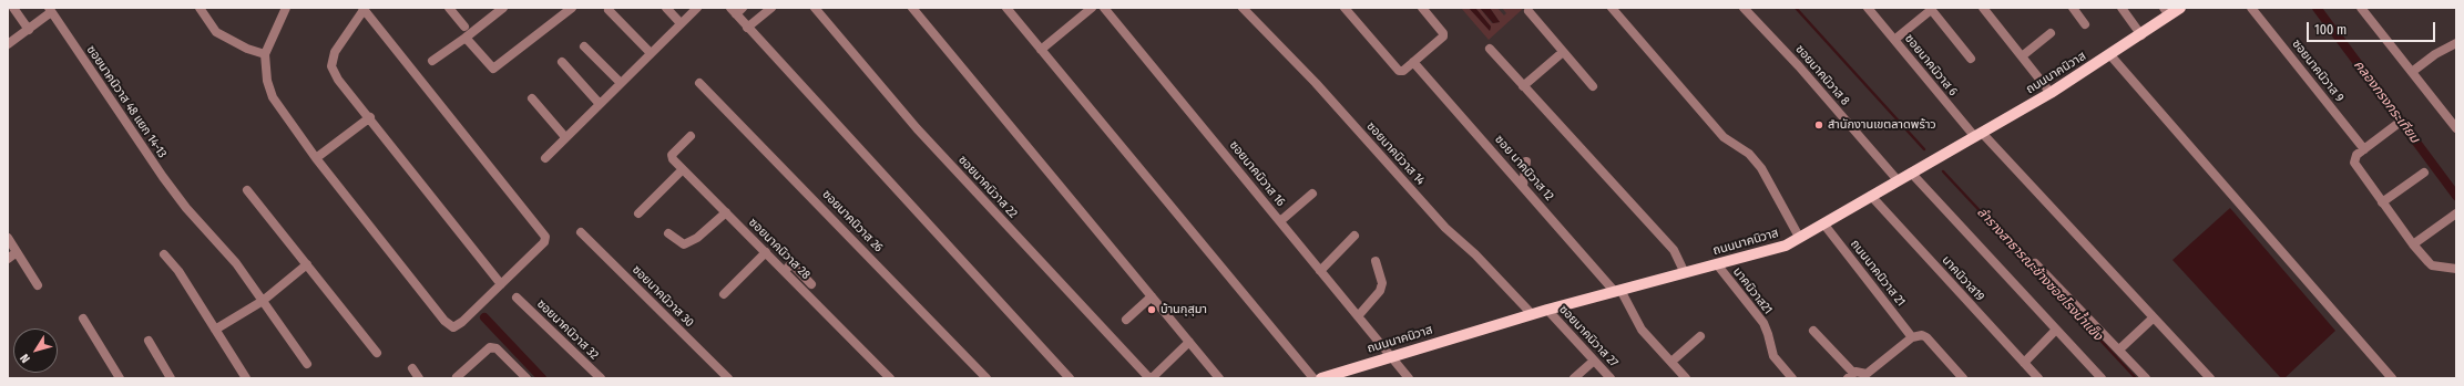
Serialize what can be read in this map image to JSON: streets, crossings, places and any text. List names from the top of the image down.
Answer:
{
  "streets": {
    "main road": ["ถนนนาคนิวาส"],
    "street": [
      "ซอยนาคนิวาส 6",
      "ซอยนาคนิวาส 9",
      "ซอยนาคนิวาส 8",
      "ซอยนาคนิวาส 48 แยก 14-13",
      "ซอยนาคนิวาส 14",
      "ซอย นาคนิวาส 12",
      "ซอยนาคนิวาส 16",
      "ซอยนาคนิวาส 22",
      "ซอยนาคนิวาส 26",
      "ซอยนาคนิวาส 28",
      "ถนนนาคนิวาส 21",
      "นาคนิวาส19",
      "นาคนิวาส21",
      "ซอยนาคนิวาส 30",
      "ซอยนาคนิวาส 32",
      "ซอยนาคนิวาส 27"
    ]
  },
  "crossings": [
    ["ซอยนาคนิวาส 6", "ถนนนาคนิวาส"],
    ["ถนนนาคนิวาส", "ซอยนาคนิวาส 8"],
    ["ถนนนาคนิวาส", "ซอยนาคนิวาส 14"],
    ["ถนนนาคนิวาส", "ซอย นาคนิวาส 12"],
    ["ถนนนาคนิวาส", "ซอยนาคนิวาส 16"],
    ["ถนนนาคนิวาส", "ถนนนาคนิวาส 21"],
    ["ถนนนาคนิวาส", "นาคนิวาส19"],
    ["ถนนนาคนิวาส", "นาคนิวาส21"],
    ["ถนนนาคนิวาส", "ซอยนาคนิวาส 27"]
  ],
  "water": ["คลองทรงกระเทียม", "ลำรางสาธารณะข้างซอยโรงน้ำแข็ง"],
  "places": ["สำนักงานเขตลาดพร้าว", "บ้านกุสุมา"],
  "scale_bar": "100 m",
  "north": "bottom left"
}
